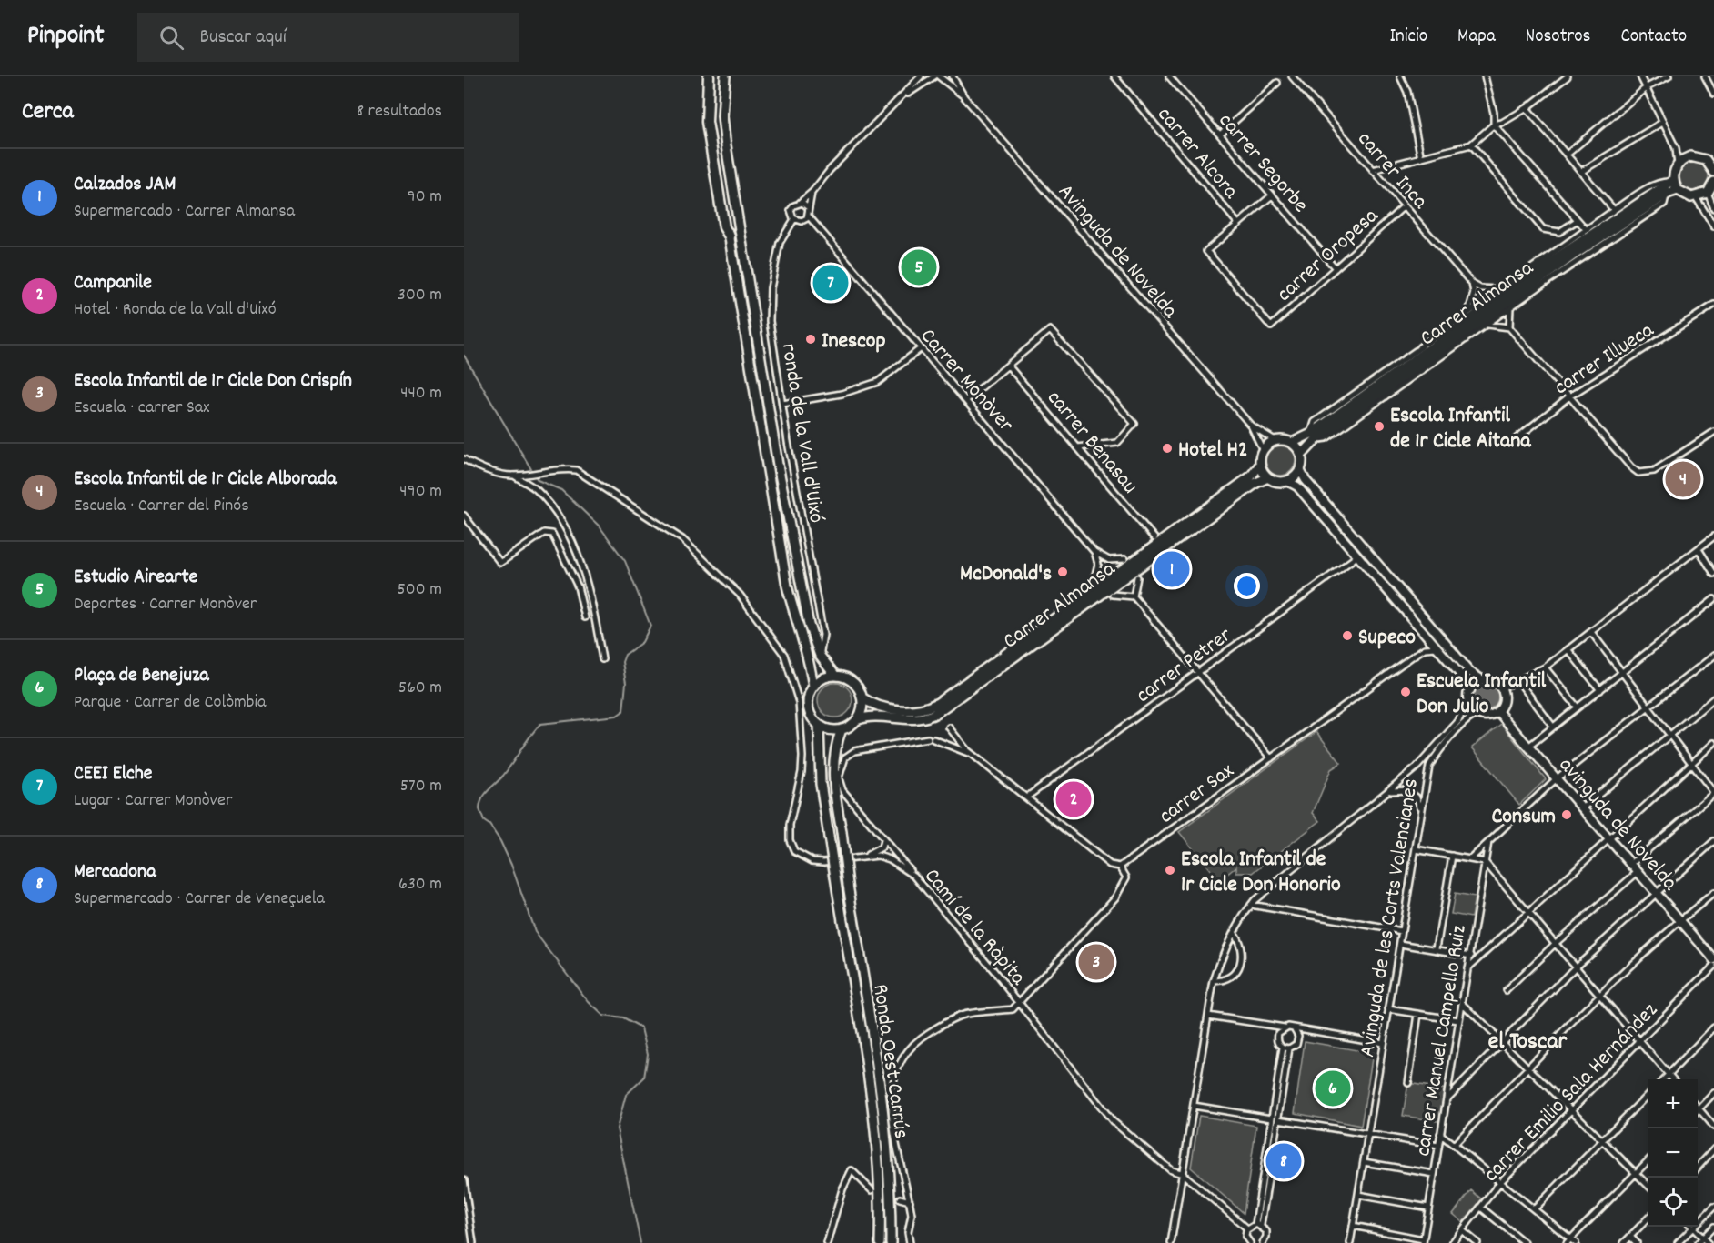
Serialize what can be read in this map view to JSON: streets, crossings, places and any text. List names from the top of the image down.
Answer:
{
  "streets": {
    "main road": ["Carrer Almansa", "avinguda de Novelda", "Ronda Oest Carrús"],
    "street": [
      "carrer Alcora",
      "carrer Segorbe",
      "carrer Inca",
      "Avinguda de Novelda",
      "carrer Oropesa",
      "carrer Illueca",
      "Carrer Monòver",
      "ronda de la Vall d'Uixó",
      "carrer Benasau",
      "carrer Petrer",
      "carrer Sax",
      "Avinguda de les Corts Valencianes",
      "Camí de la Ràpita",
      "carrer Manuel Campello Ruiz",
      "carrer Emilio Sala Hernández"
    ]
  },
  "crossings": [
    ["carrer Alcora", "carrer Oropesa"],
    ["carrer Segorbe", "carrer Oropesa"],
    ["carrer Inca", "carrer Oropesa"],
    ["Avinguda de Novelda", "Carrer Almansa"],
    ["Carrer Almansa", "Ronda Oest Carrús"],
    ["avinguda de Novelda", "Avinguda de les Corts Valencianes"]
  ],
  "districts": ["el Toscar"],
  "places": [
    "Inescop",
    "Escola Infantil de 1r Cicle Aitana",
    "Hotel H2",
    "McDonald's",
    "Supeco",
    "Escuela Infantil Don Julio",
    "Consum",
    "Escola Infantil de 1r Cicle Don Honorio"
  ],
  "page": {
    "header": "Pinpoint",
    "search": "Buscar aquí",
    "nav": [
      "Inicio",
      "Mapa",
      "Nosotros",
      "Contacto"
    ],
    "heading": ["Cerca", "8 resultados"],
    "list": [
      {
        "mark": "1",
        "name": "Calzados JAM",
        "note": "Supermercado · Carrer Almansa",
        "value": "90 m"
      },
      {
        "mark": "2",
        "name": "Campanile",
        "note": "Hotel · Ronda de la Vall d'Uixó",
        "value": "300 m"
      },
      {
        "mark": "3",
        "name": "Escola Infantil de 1r Cicle Don Crispín",
        "note": "Escuela · carrer Sax",
        "value": "440 m"
      },
      {
        "mark": "4",
        "name": "Escola Infantil de 1r Cicle Alborada",
        "note": "Escuela · Carrer del Pinós",
        "value": "490 m"
      },
      {
        "mark": "5",
        "name": "Estudio Airearte",
        "note": "Deportes · Carrer Monòver",
        "value": "500 m"
      },
      {
        "mark": "6",
        "name": "Plaça de Benejuza",
        "note": "Parque · Carrer de Colòmbia",
        "value": "560 m"
      },
      {
        "mark": "7",
        "name": "CEEI Elche",
        "note": "Lugar · Carrer Monòver",
        "value": "570 m"
      },
      {
        "mark": "8",
        "name": "Mercadona",
        "note": "Supermercado · Carrer de Veneçuela",
        "value": "630 m"
      }
    ],
    "pins": [
      "5",
      "7",
      "4",
      "1",
      "2",
      "3",
      "6",
      "8"
    ],
    "map_buttons": ["+", "−"]
  }
}
